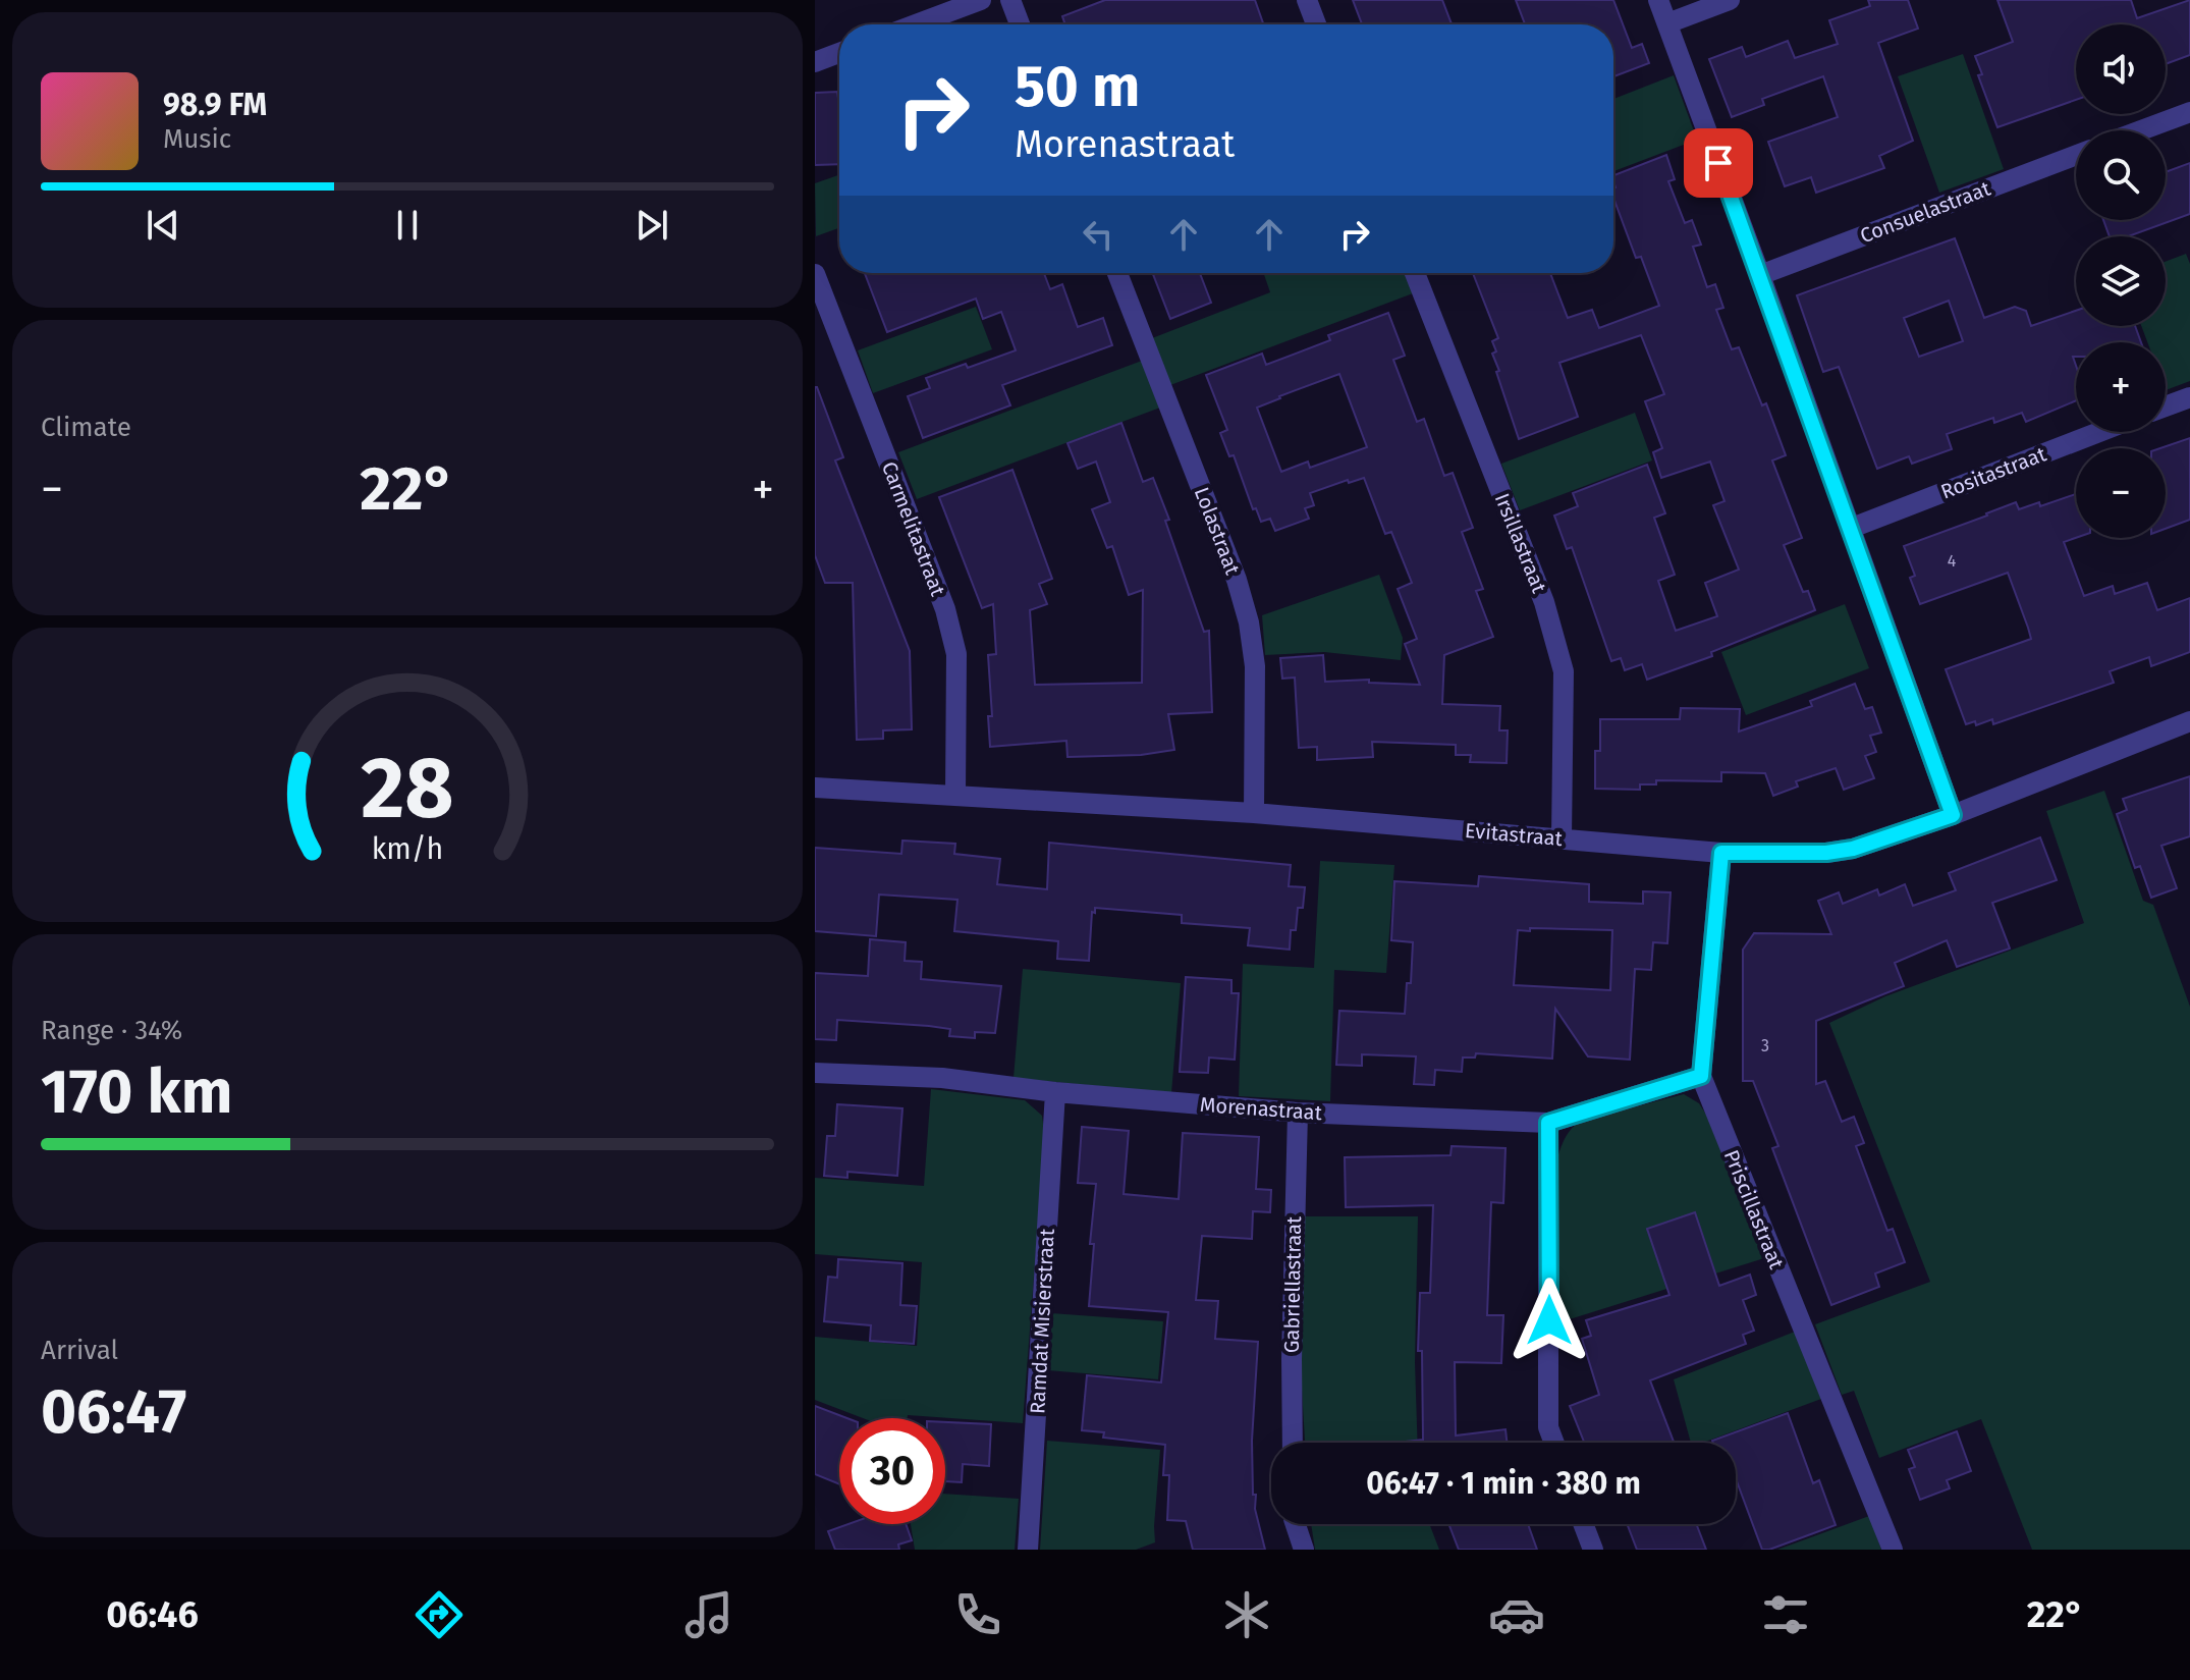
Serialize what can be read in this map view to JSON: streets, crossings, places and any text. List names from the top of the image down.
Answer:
{
  "streets": {
    "street": [
      "Consuelastraat",
      "Rositastraat",
      "Carmelitastraat",
      "Lolastraat",
      "Irsillastraat",
      "Evitastraat",
      "Morenastraat",
      "Priscillastraat",
      "Gabriellastraat",
      "Ramdat Misierstraat"
    ]
  },
  "crossings": [
    ["Carmelitastraat", "Evitastraat"],
    ["Lolastraat", "Evitastraat"],
    ["Irsillastraat", "Evitastraat"],
    ["Evitastraat", "Priscillastraat"],
    ["Morenastraat", "Priscillastraat"],
    ["Morenastraat", "Gabriellastraat"],
    ["Morenastraat", "Ramdat Misierstraat"]
  ],
  "house_numbers": ["4", "3"],
  "page": {
    "map_buttons": ["+", "−"],
    "turn": ["50 m", "Morenastraat"],
    "song": ["98.9 FM", "Music"],
    "tile": [
      "Climate",
      ["Range · 34%", "170 km"],
      ["Arrival", "06:47"]
    ],
    "heat": ["−", "22°", "+"],
    "limit": "30",
    "trip": "06:47 · 1 min · 380 m",
    "tabs": ["06:46", "22°"],
    "gauge": ["28", "km/h"]
  }
}
